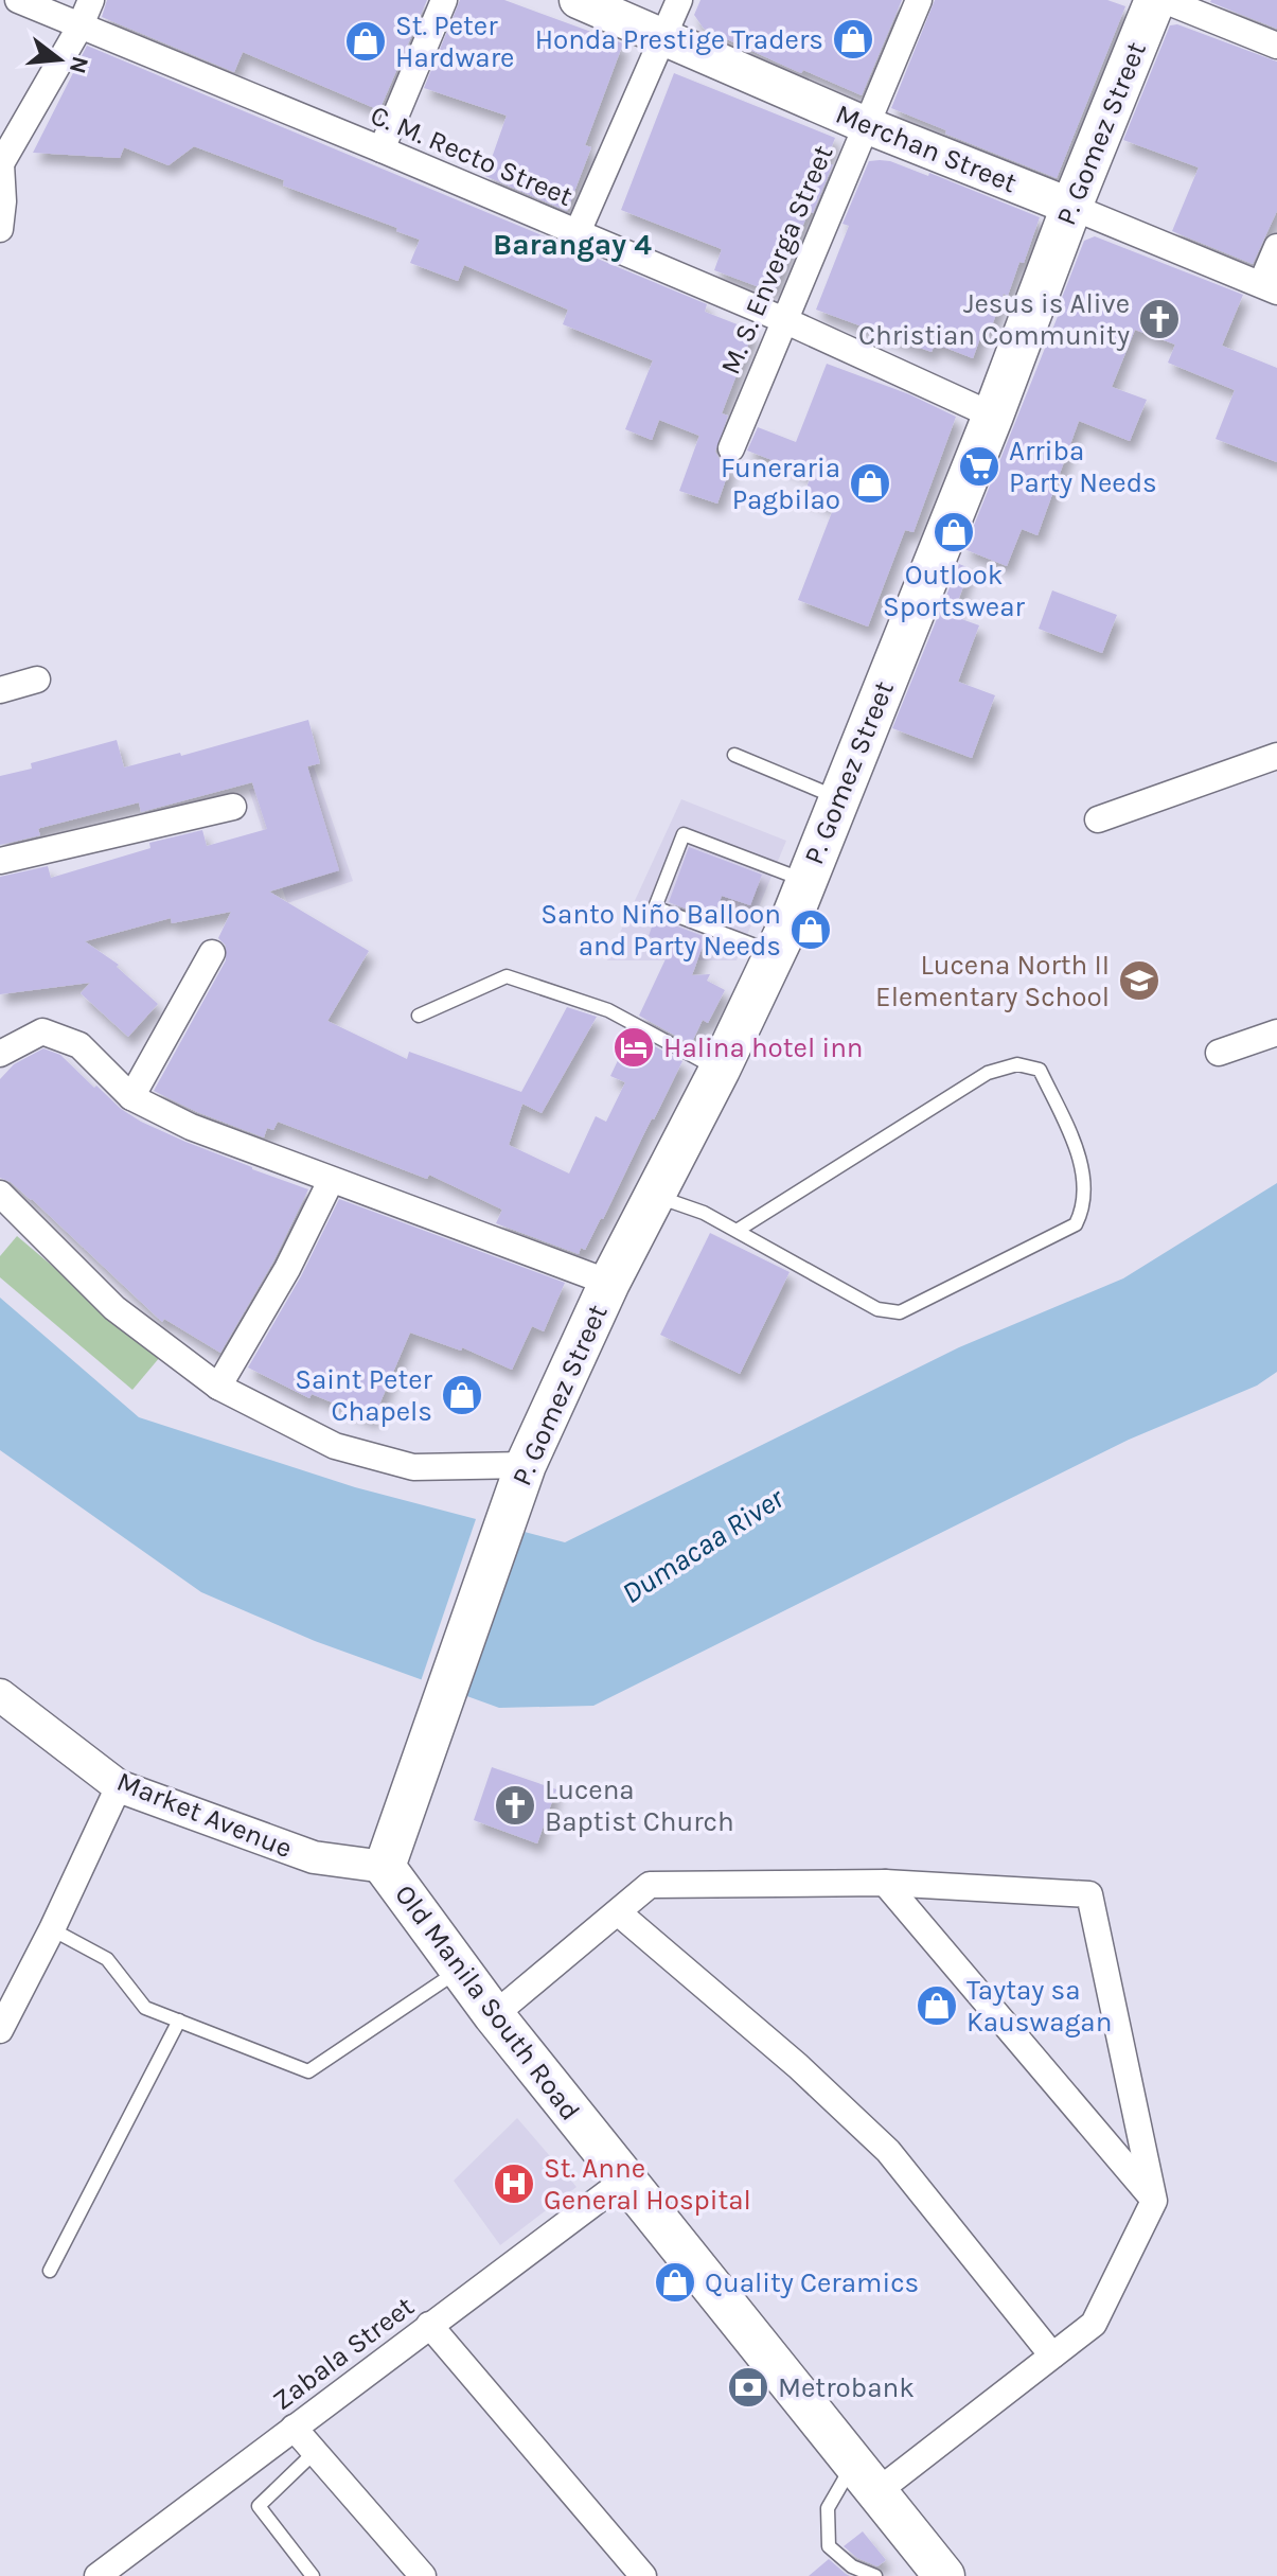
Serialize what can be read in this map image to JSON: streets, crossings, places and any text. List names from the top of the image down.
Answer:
{
  "streets": {
    "main road": ["P. Gomez Street", "Merchan Street", "Old Manila South Road"],
    "street": [
      "C. M. Recto Street",
      "M. S. Enverga Street",
      "Market Avenue",
      "Zabala Street"
    ]
  },
  "crossings": [
    ["P. Gomez Street", "Merchan Street"],
    ["P. Gomez Street", "C. M. Recto Street"],
    ["P. Gomez Street", "Old Manila South Road"],
    ["Merchan Street", "M. S. Enverga Street"],
    ["C. M. Recto Street", "M. S. Enverga Street"],
    ["Market Avenue", "Old Manila South Road"],
    ["Old Manila South Road", "Zabala Street"]
  ],
  "districts": ["Barangay 4"],
  "water": ["Dumacaa River"],
  "places": {
    "shop": [
      "Honda Prestige Traders",
      "St. Peter Hardware",
      "Funeraria Pagbilao",
      "Outlook Sportswear",
      "Santo Niño Balloon and Party Needs",
      "Saint Peter Chapels",
      "Taytay sa Kauswagan",
      "Quality Ceramics"
    ],
    "church": ["Jesus is Alive Christian Community", "Lucena Baptist Church"],
    "supermarket": ["Arriba Party Needs"],
    "school or university": ["Lucena North II Elementary School"],
    "hotel": ["Halina hotel inn"],
    "hospital": ["St. Anne General Hospital"],
    "bank": ["Metrobank"]
  },
  "north": "right"
}
